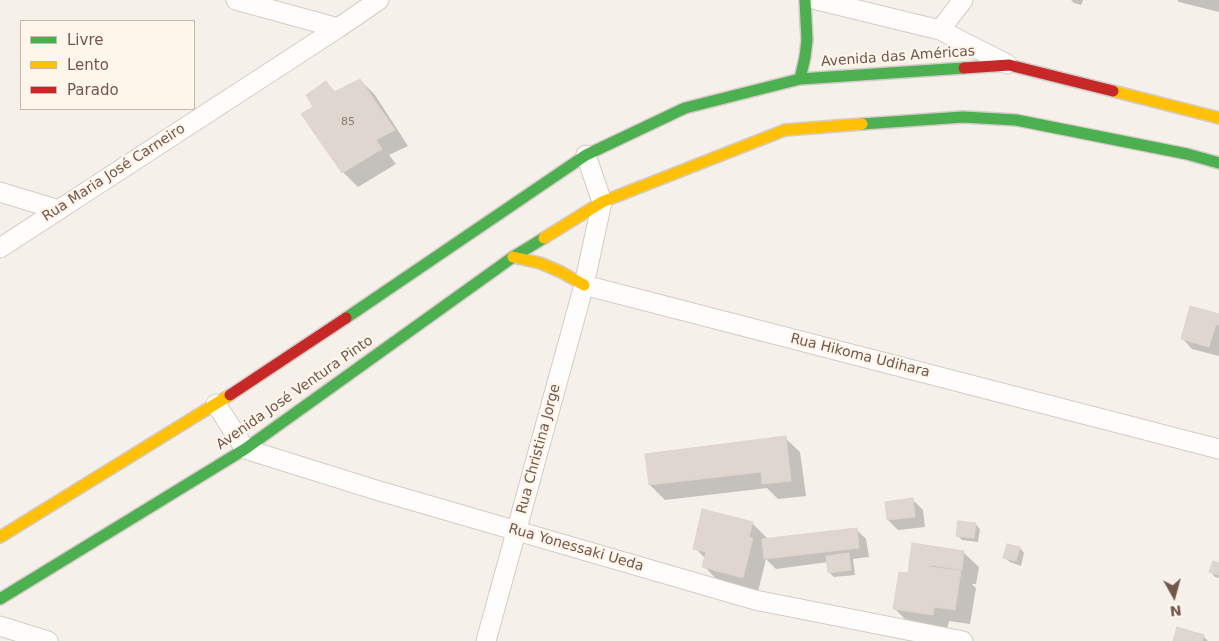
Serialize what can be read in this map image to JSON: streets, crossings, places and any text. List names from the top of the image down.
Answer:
{
  "streets": {
    "main road": ["Avenida das Américas", "Avenida José Ventura Pinto"],
    "street": [
      "Rua Maria José Carneiro",
      "Rua Hikoma Udihara",
      "Rua Christina Jorge",
      "Rua Yonessaki Ueda"
    ]
  },
  "crossings": [
    ["Rua Hikoma Udihara", "Rua Christina Jorge"],
    ["Avenida José Ventura Pinto", "Rua Yonessaki Ueda"],
    ["Rua Christina Jorge", "Rua Yonessaki Ueda"]
  ],
  "house_numbers": ["85"],
  "legend": ["Livre", "Lento", "Parado"],
  "north": "bottom"
}
